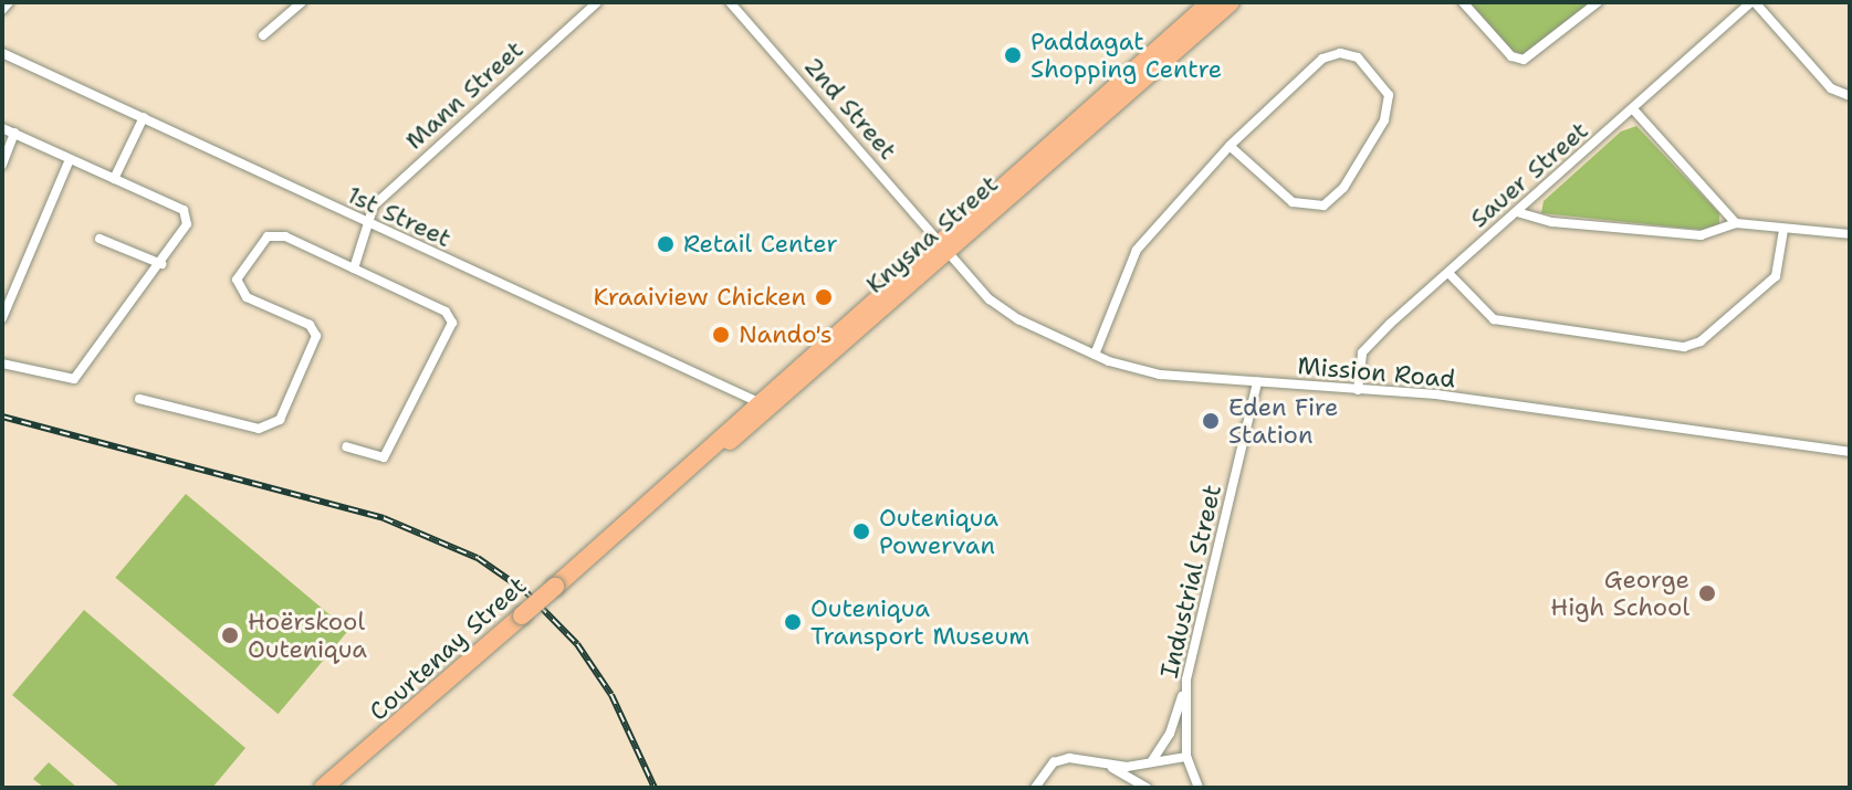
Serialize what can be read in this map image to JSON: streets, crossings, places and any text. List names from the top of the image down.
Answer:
{
  "streets": {
    "highway": ["Knysna Street", "Courtenay Street"],
    "street": [
      "Mann Street",
      "2nd Street",
      "Sauer Street",
      "1st Street",
      "Mission Road",
      "Industrial Street"
    ]
  },
  "crossings": [
    ["Mann Street", "1st Street"],
    ["2nd Street", "Knysna Street"],
    ["2nd Street", "Mission Road"],
    ["Sauer Street", "Mission Road"],
    ["1st Street", "Knysna Street"],
    ["Knysna Street", "Mission Road"],
    ["Knysna Street", "Courtenay Street"],
    ["Mission Road", "Industrial Street"]
  ],
  "places": [
    "Paddagat Shopping Centre",
    "Retail Center",
    "Kraaiview Chicken",
    "Nando's",
    "Eden Fire Station",
    "Outeniqua Powervan",
    "George High School",
    "Outeniqua Transport Museum",
    "Hoërskool Outeniqua"
  ]
}
